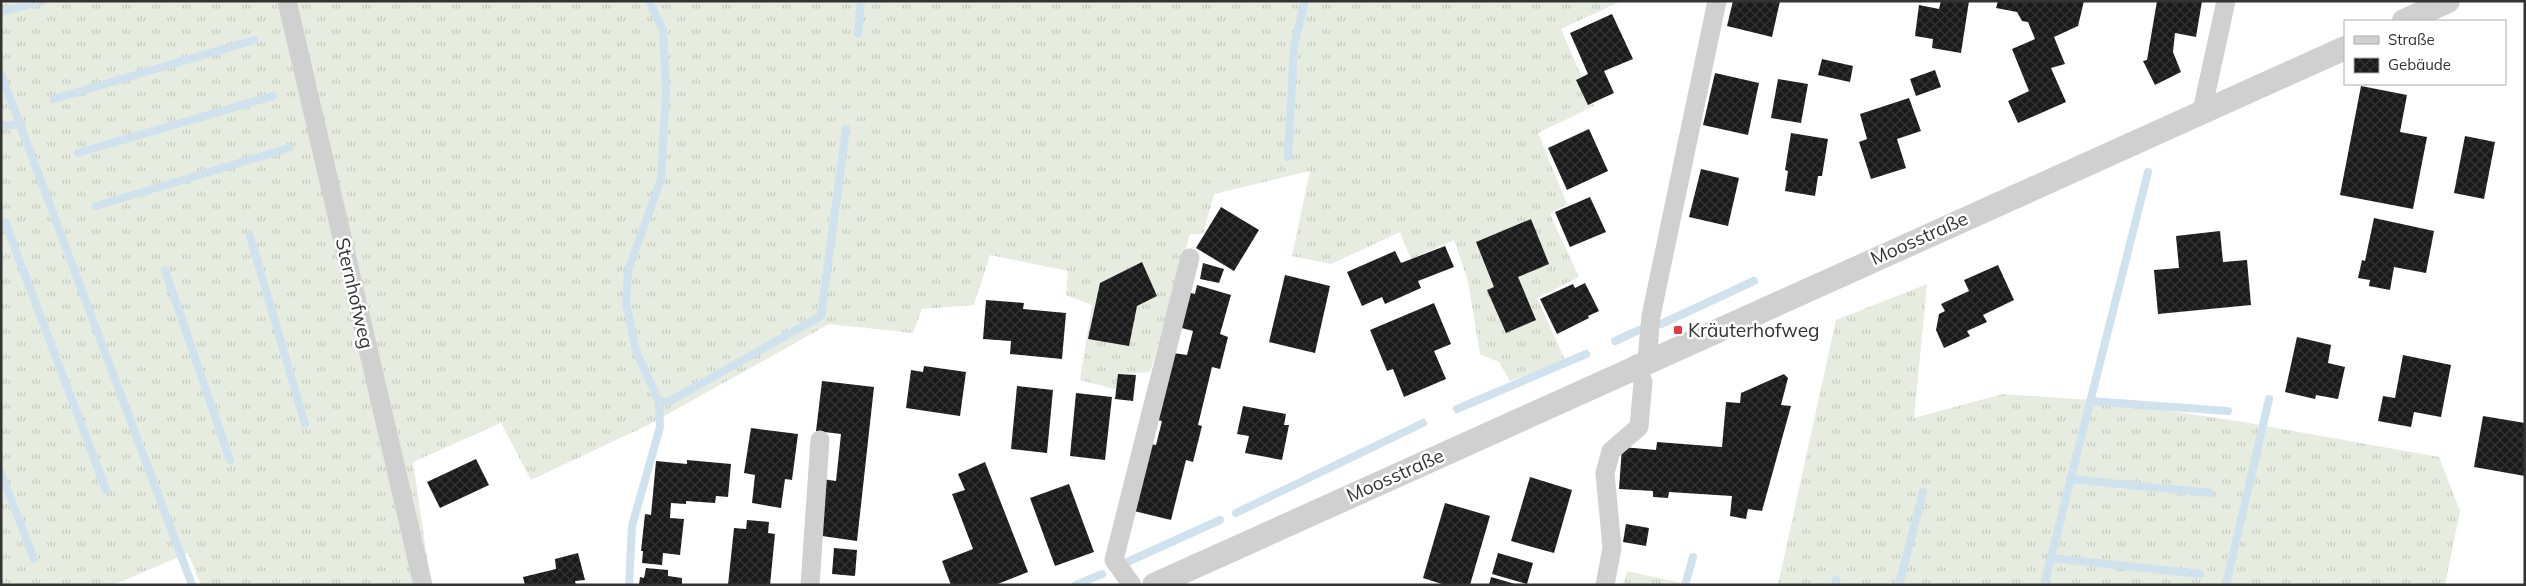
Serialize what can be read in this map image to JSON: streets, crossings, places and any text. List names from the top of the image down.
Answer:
{
  "streets": {
    "street": ["Moosstraße", "Sternhofweg"]
  },
  "places": {
    "transit": ["Kräuterhofweg"]
  },
  "legend": ["Straße", "Gebäude"]
}
